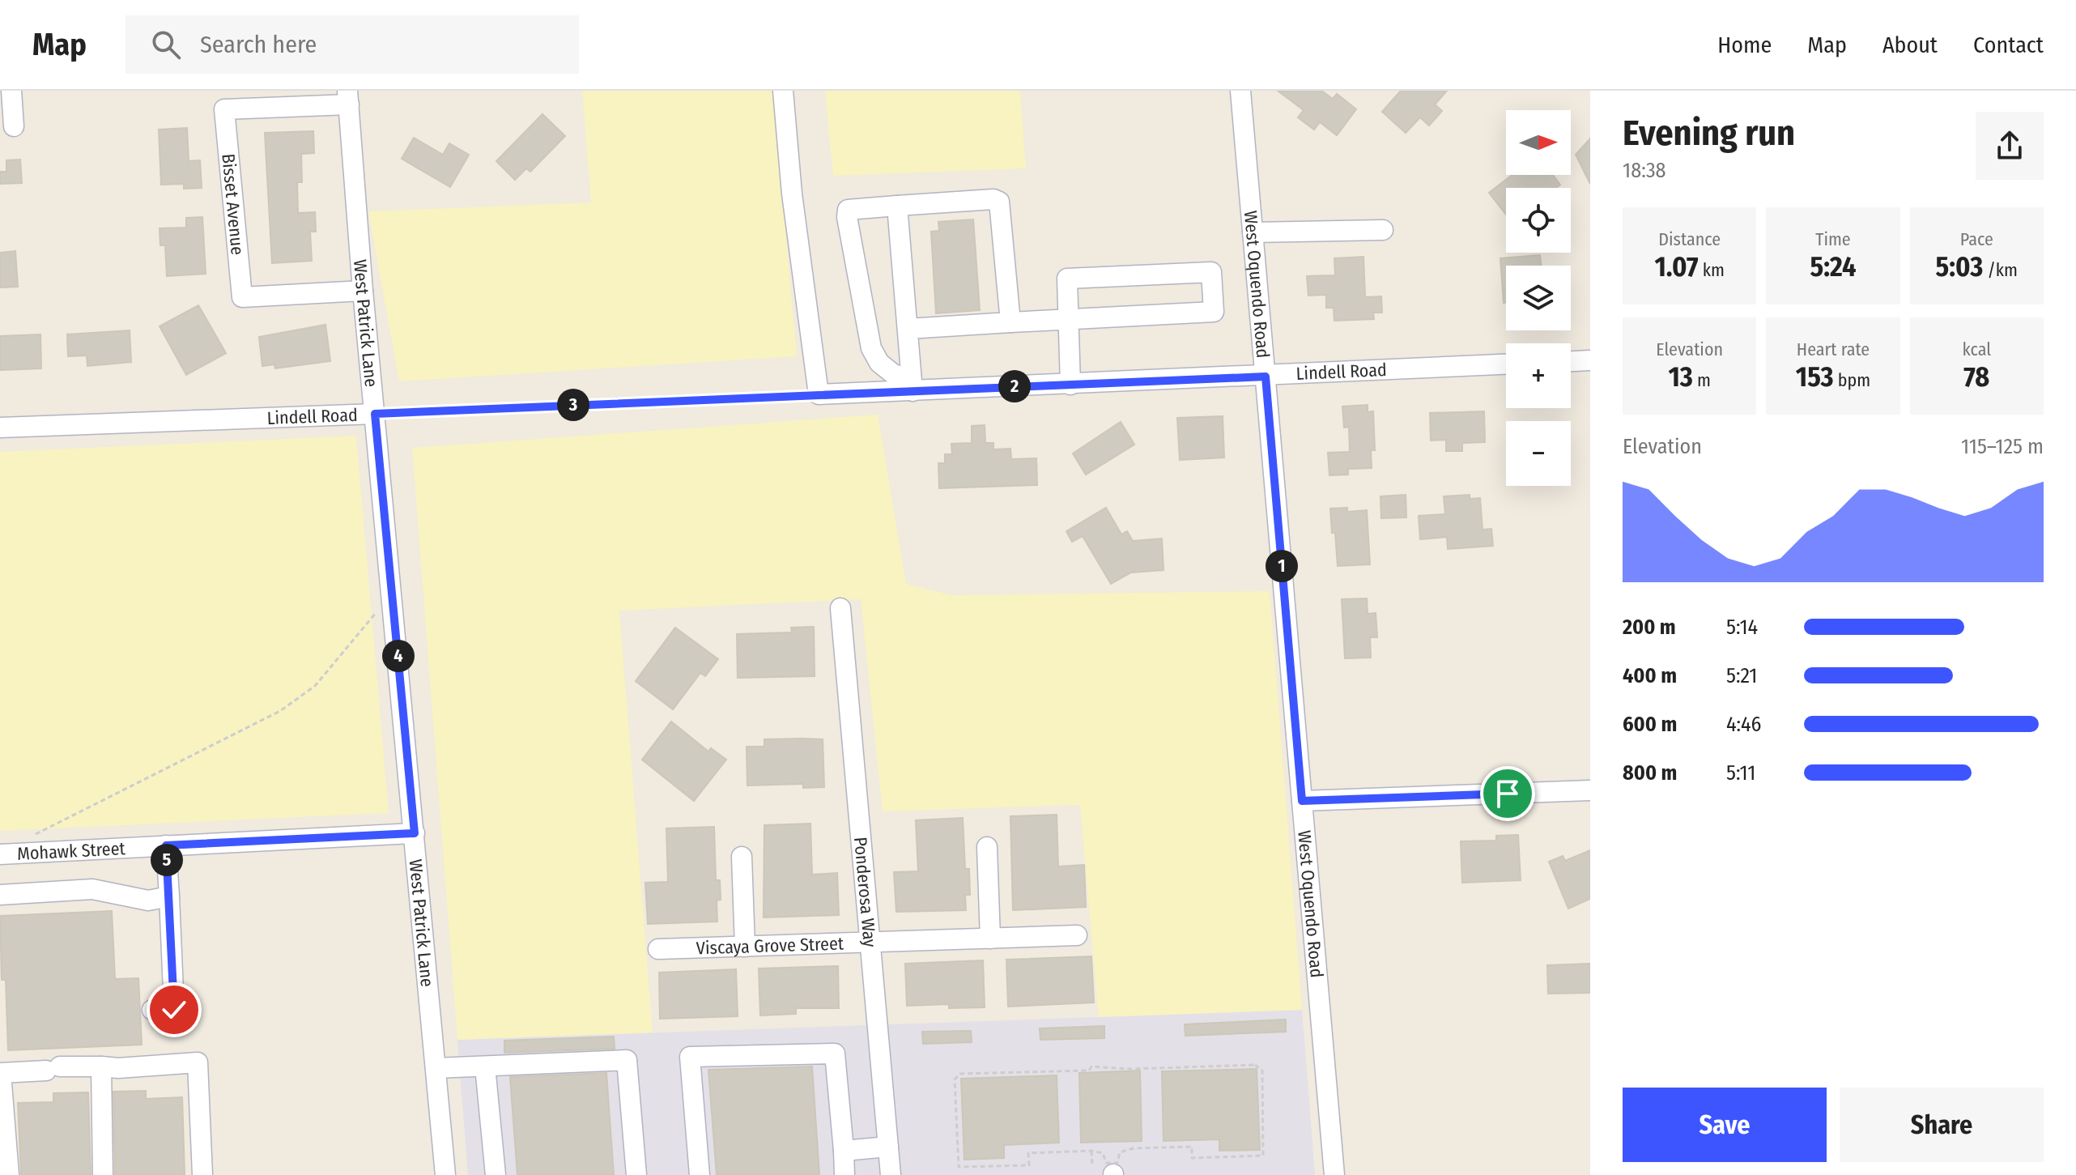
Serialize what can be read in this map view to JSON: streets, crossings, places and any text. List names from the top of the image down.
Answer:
{
  "streets": {
    "street": [
      "Bisset Avenue",
      "West Oquendo Road",
      "West Patrick Lane",
      "Lindell Road",
      "Mohawk Street",
      "Ponderosa Way",
      "Viscaya Grove Street"
    ]
  },
  "crossings": [
    ["Bisset Avenue", "West Patrick Lane"],
    ["West Oquendo Road", "Lindell Road"],
    ["West Patrick Lane", "Lindell Road"],
    ["West Patrick Lane", "Mohawk Street"],
    ["Ponderosa Way", "Viscaya Grove Street"]
  ],
  "north": "right",
  "page": {
    "header": "Map",
    "search": "Search here",
    "nav": [
      "Home",
      "Map",
      "About",
      "Contact"
    ],
    "heading": ["Evening run", "18:38"],
    "map_buttons": ["+", "−"],
    "stats": [
      ["Distance", "1.07 km"],
      ["Time", "5:24"],
      ["Pace", "5:03 /km"],
      ["Elevation", "13 m"],
      ["Heart rate", "153 bpm"],
      ["kcal", "78"]
    ],
    "pins": [
      "2",
      "3",
      "1",
      "4",
      "5"
    ],
    "chart": ["Elevation", "115–125 m"],
    "list": [
      {
        "name": "200 m",
        "note": "5:14"
      },
      {
        "name": "400 m",
        "note": "5:21"
      },
      {
        "name": "600 m",
        "note": "4:46"
      },
      {
        "name": "800 m",
        "note": "5:11"
      }
    ],
    "buttons": ["Save", "Share"]
  }
}
